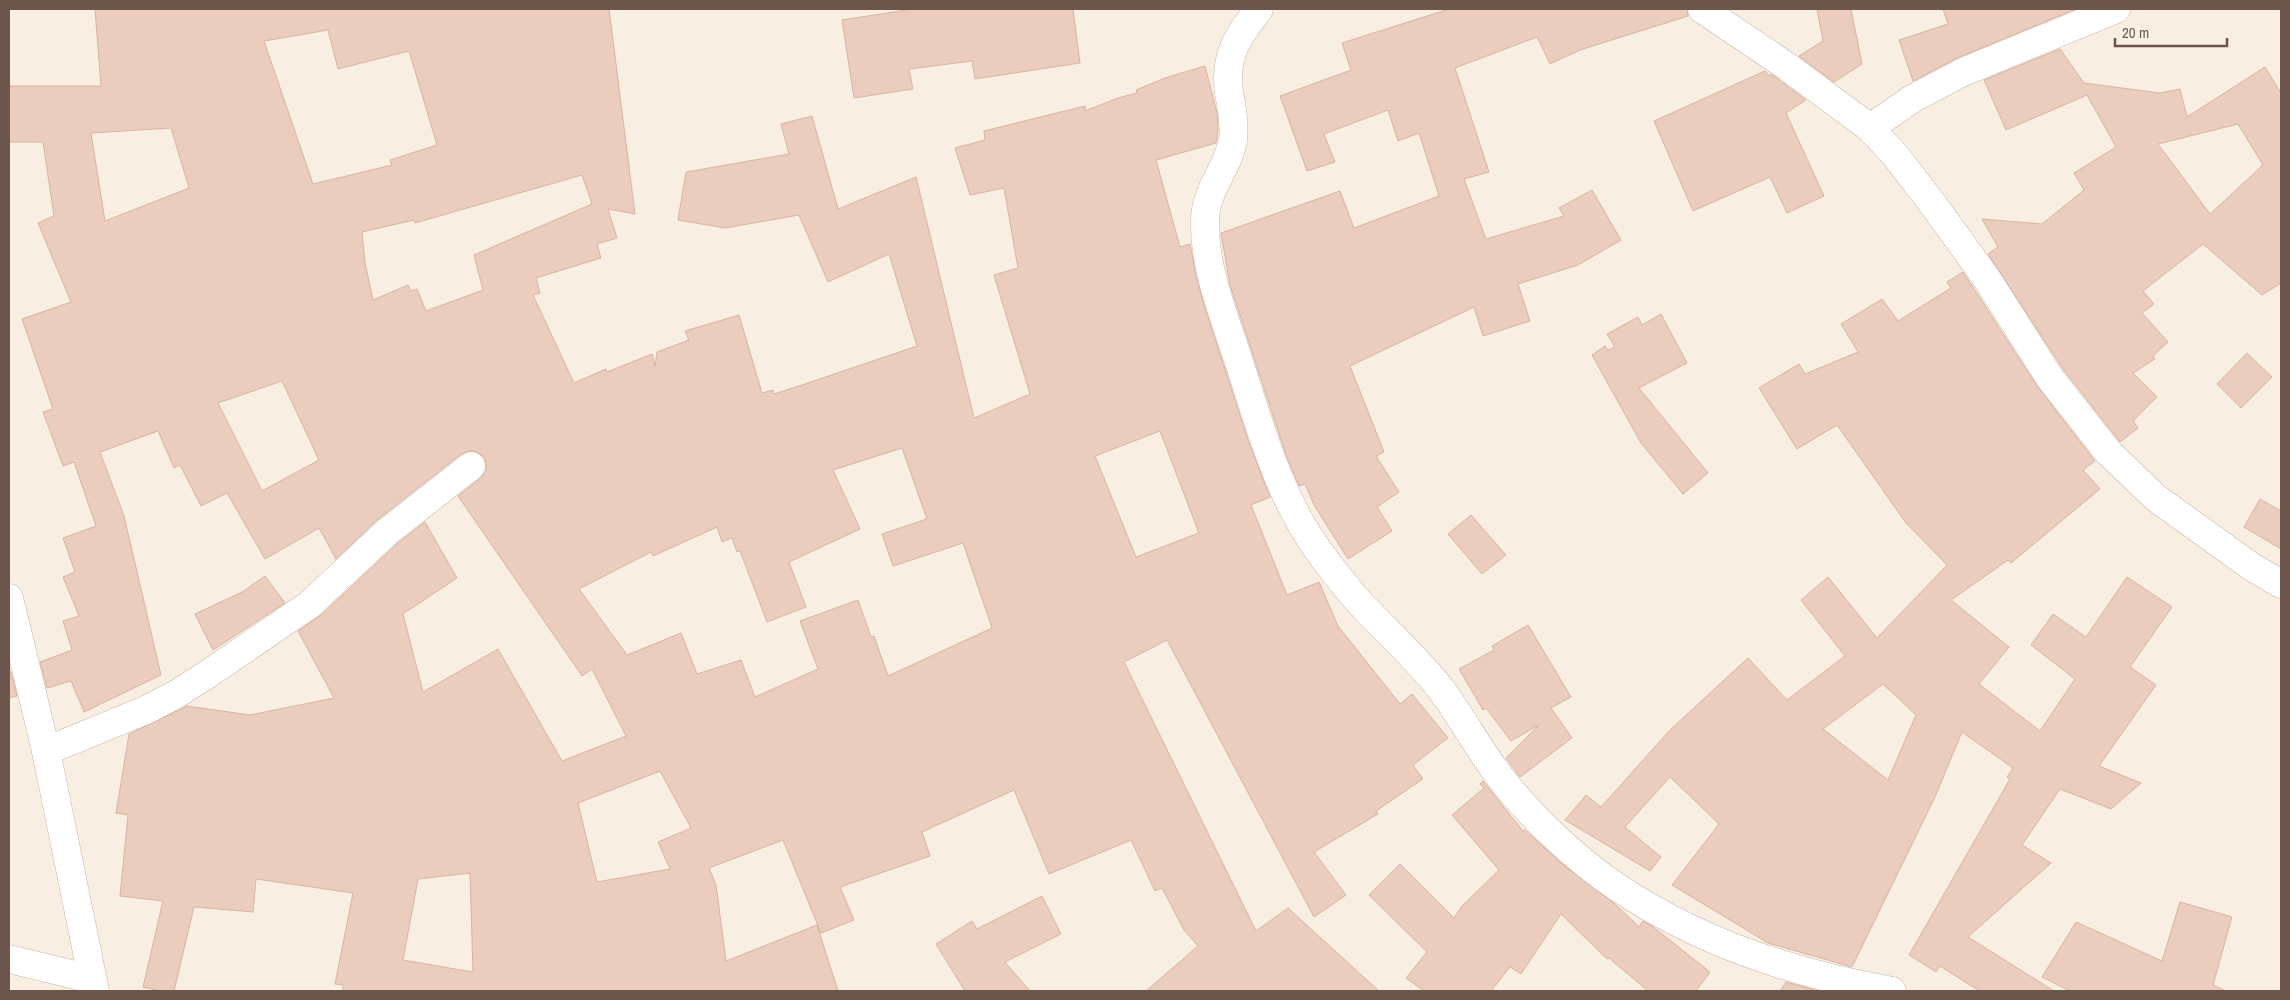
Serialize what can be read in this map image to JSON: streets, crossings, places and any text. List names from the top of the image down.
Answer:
{
  "scale_bar": "20 m"
}
